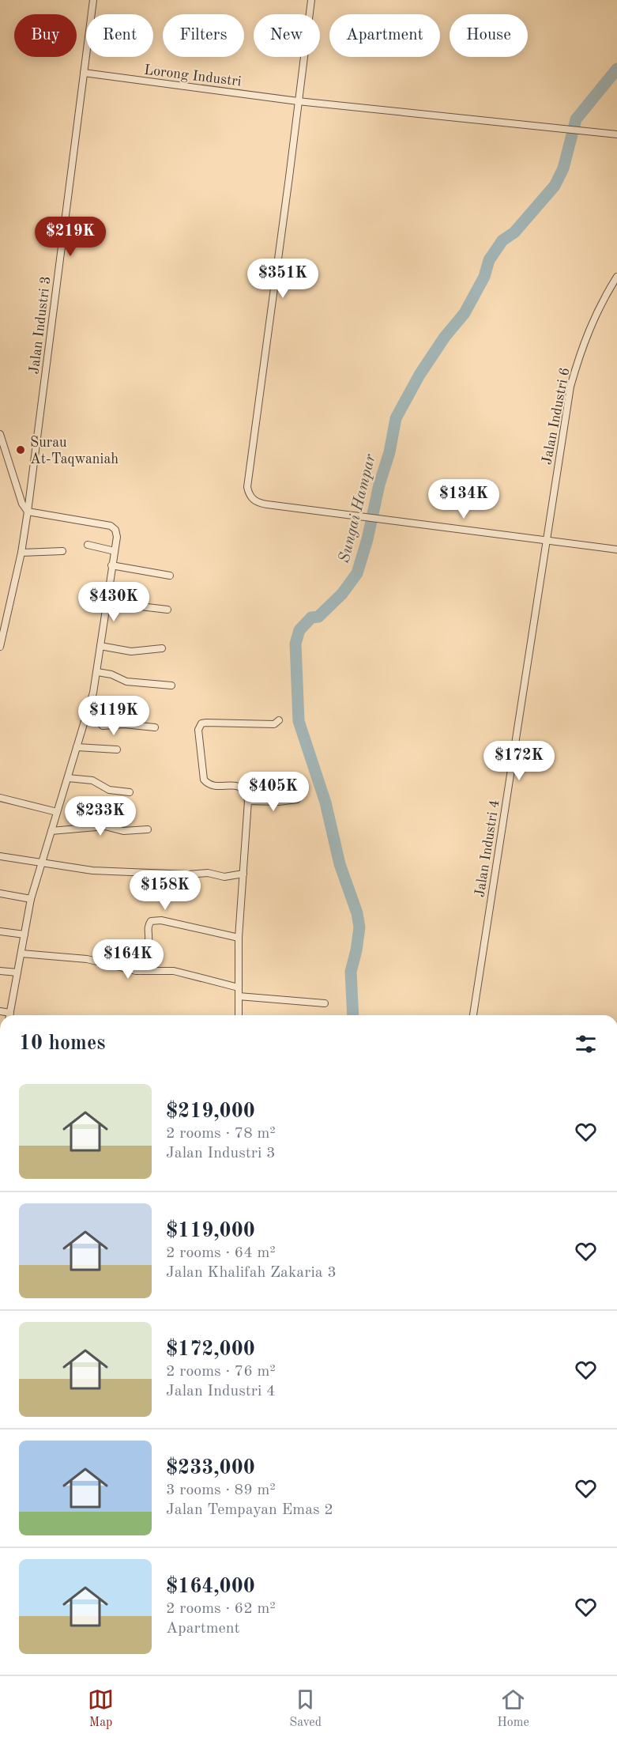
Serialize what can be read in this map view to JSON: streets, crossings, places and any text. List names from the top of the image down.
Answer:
{
  "streets": {
    "street": [
      "Lorong Industri",
      "Jalan Industri 3",
      "Jalan Industri 6",
      "Jalan Industri 4"
    ]
  },
  "crossings": [
    ["Lorong Industri", "Jalan Industri 3"],
    ["Jalan Industri 6", "Jalan Industri 4"]
  ],
  "water": ["Sungai Hampar"],
  "places": ["Surau At-Taqwaniah"],
  "page": {
    "chip": [
      "Buy",
      "Rent",
      "Filters",
      "New",
      "Apartment",
      "House"
    ],
    "price": [
      "$219K",
      "$351K",
      "$134K",
      "$430K",
      "$119K",
      "$172K",
      "$405K",
      "$233K",
      "$158K",
      "$164K"
    ],
    "heading": "10 homes",
    "list": [
      {
        "name": "$219,000",
        "note": "2 rooms · 78 m² · Jalan Industri 3"
      },
      {
        "name": "$119,000",
        "note": "2 rooms · 64 m² · Jalan Khalifah Zakaria 3"
      },
      {
        "name": "$172,000",
        "note": "2 rooms · 76 m² · Jalan Industri 4"
      },
      {
        "name": "$233,000",
        "note": "3 rooms · 89 m² · Jalan Tempayan Emas 2"
      },
      {
        "name": "$164,000",
        "note": "2 rooms · 62 m² · Apartment"
      }
    ],
    "tabs": ["Map", "Saved", "Home"]
  }
}
